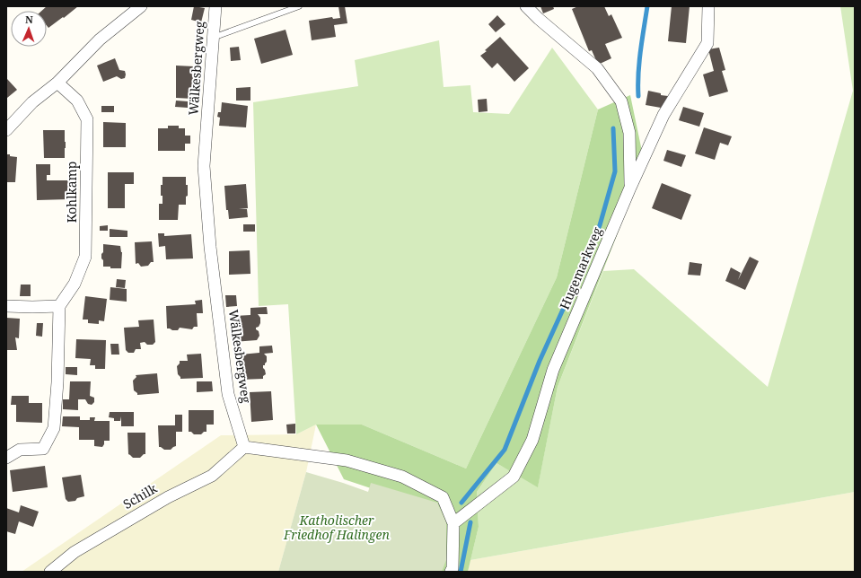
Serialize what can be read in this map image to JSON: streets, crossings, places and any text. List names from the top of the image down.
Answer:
{
  "streets": {
    "street": [
      "Wälkesbergweg",
      "Kohlkamp",
      "Hugemarkweg",
      "Schilk"
    ]
  },
  "crossings": [
    ["Wälkesbergweg", "Schilk"]
  ],
  "parks": ["Katholischer Friedhof Halingen"],
  "north": "top"
}
